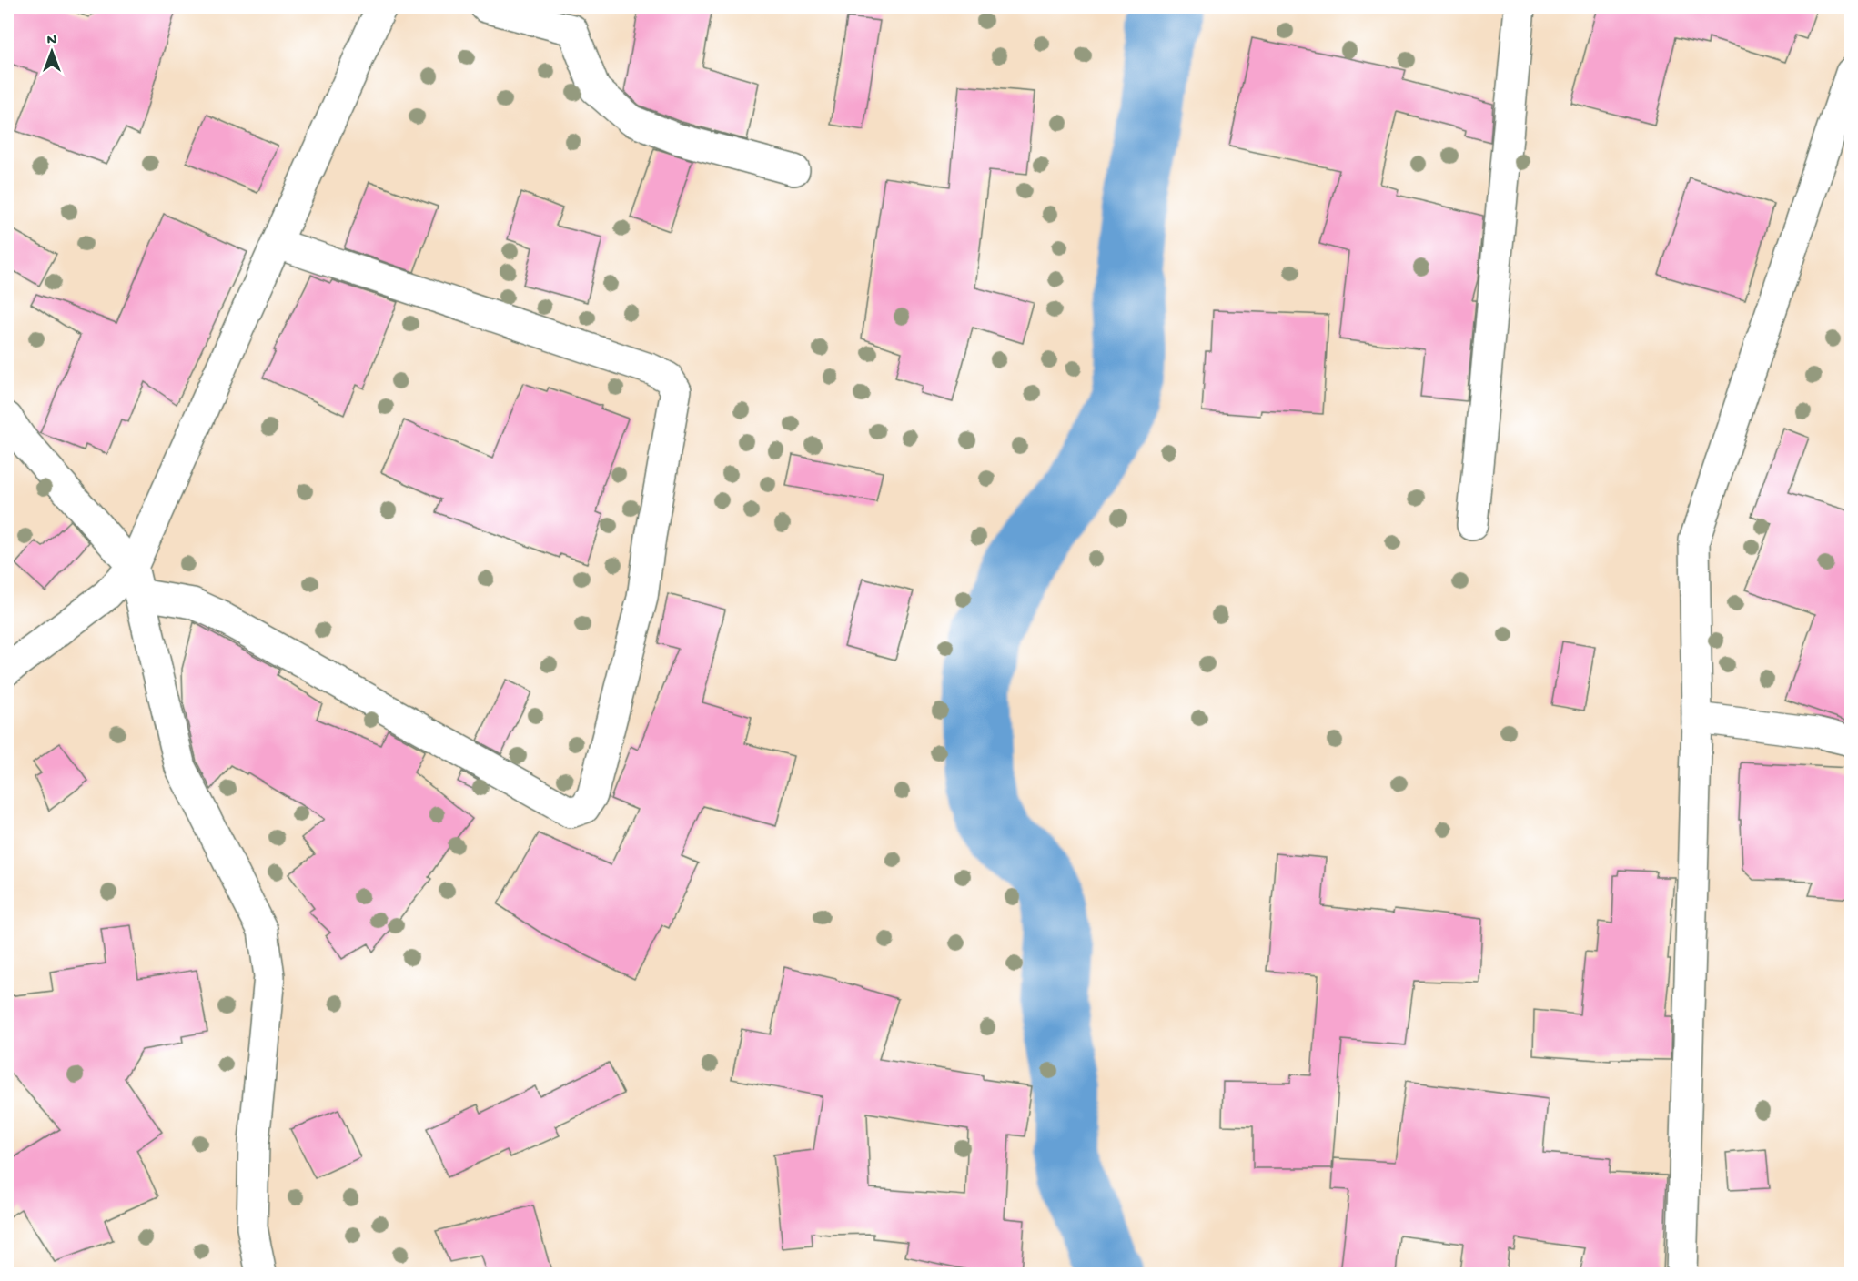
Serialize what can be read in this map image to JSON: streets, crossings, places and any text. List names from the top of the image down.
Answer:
{
  "north": "top"
}
